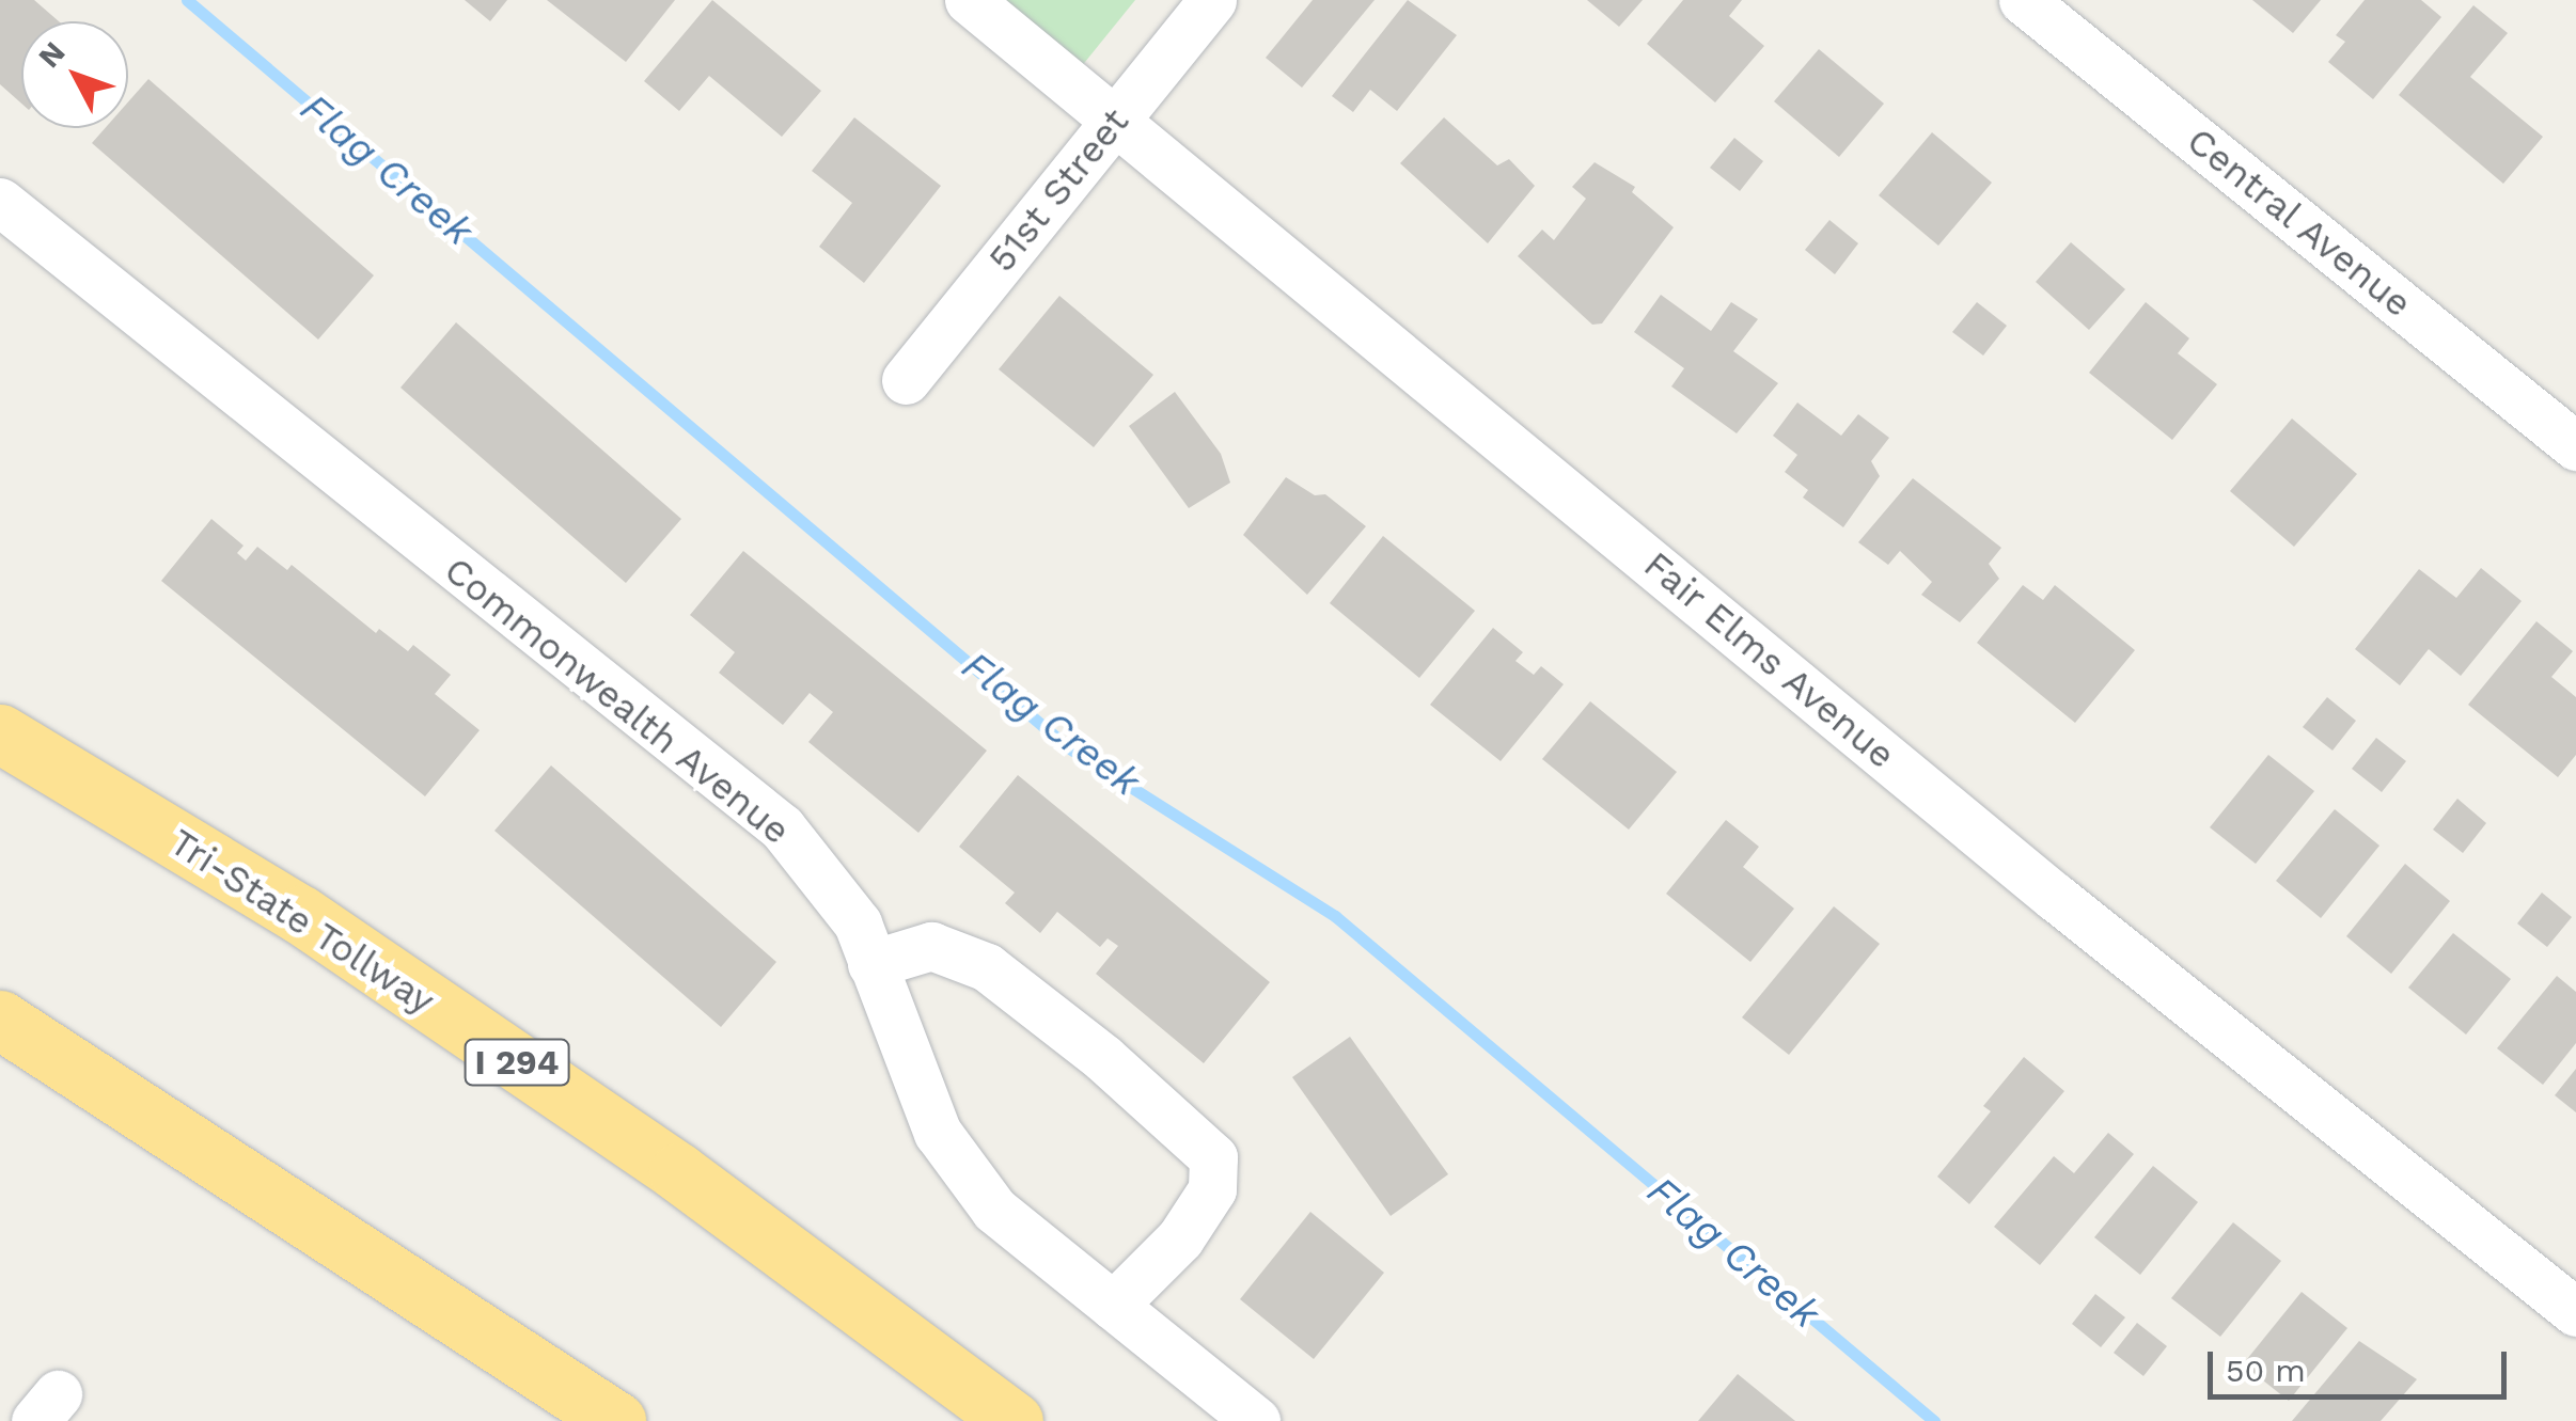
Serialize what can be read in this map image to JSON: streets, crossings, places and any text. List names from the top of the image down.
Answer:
{
  "streets": {
    "highway": ["Tri-State Tollway", "I 294"],
    "street": [
      "51st Street",
      "Central Avenue",
      "Fair Elms Avenue",
      "Commonwealth Avenue"
    ]
  },
  "crossings": [
    ["51st Street", "Fair Elms Avenue"]
  ],
  "water": ["Flag Creek"],
  "scale_bar": "50 m",
  "north": "top left"
}
